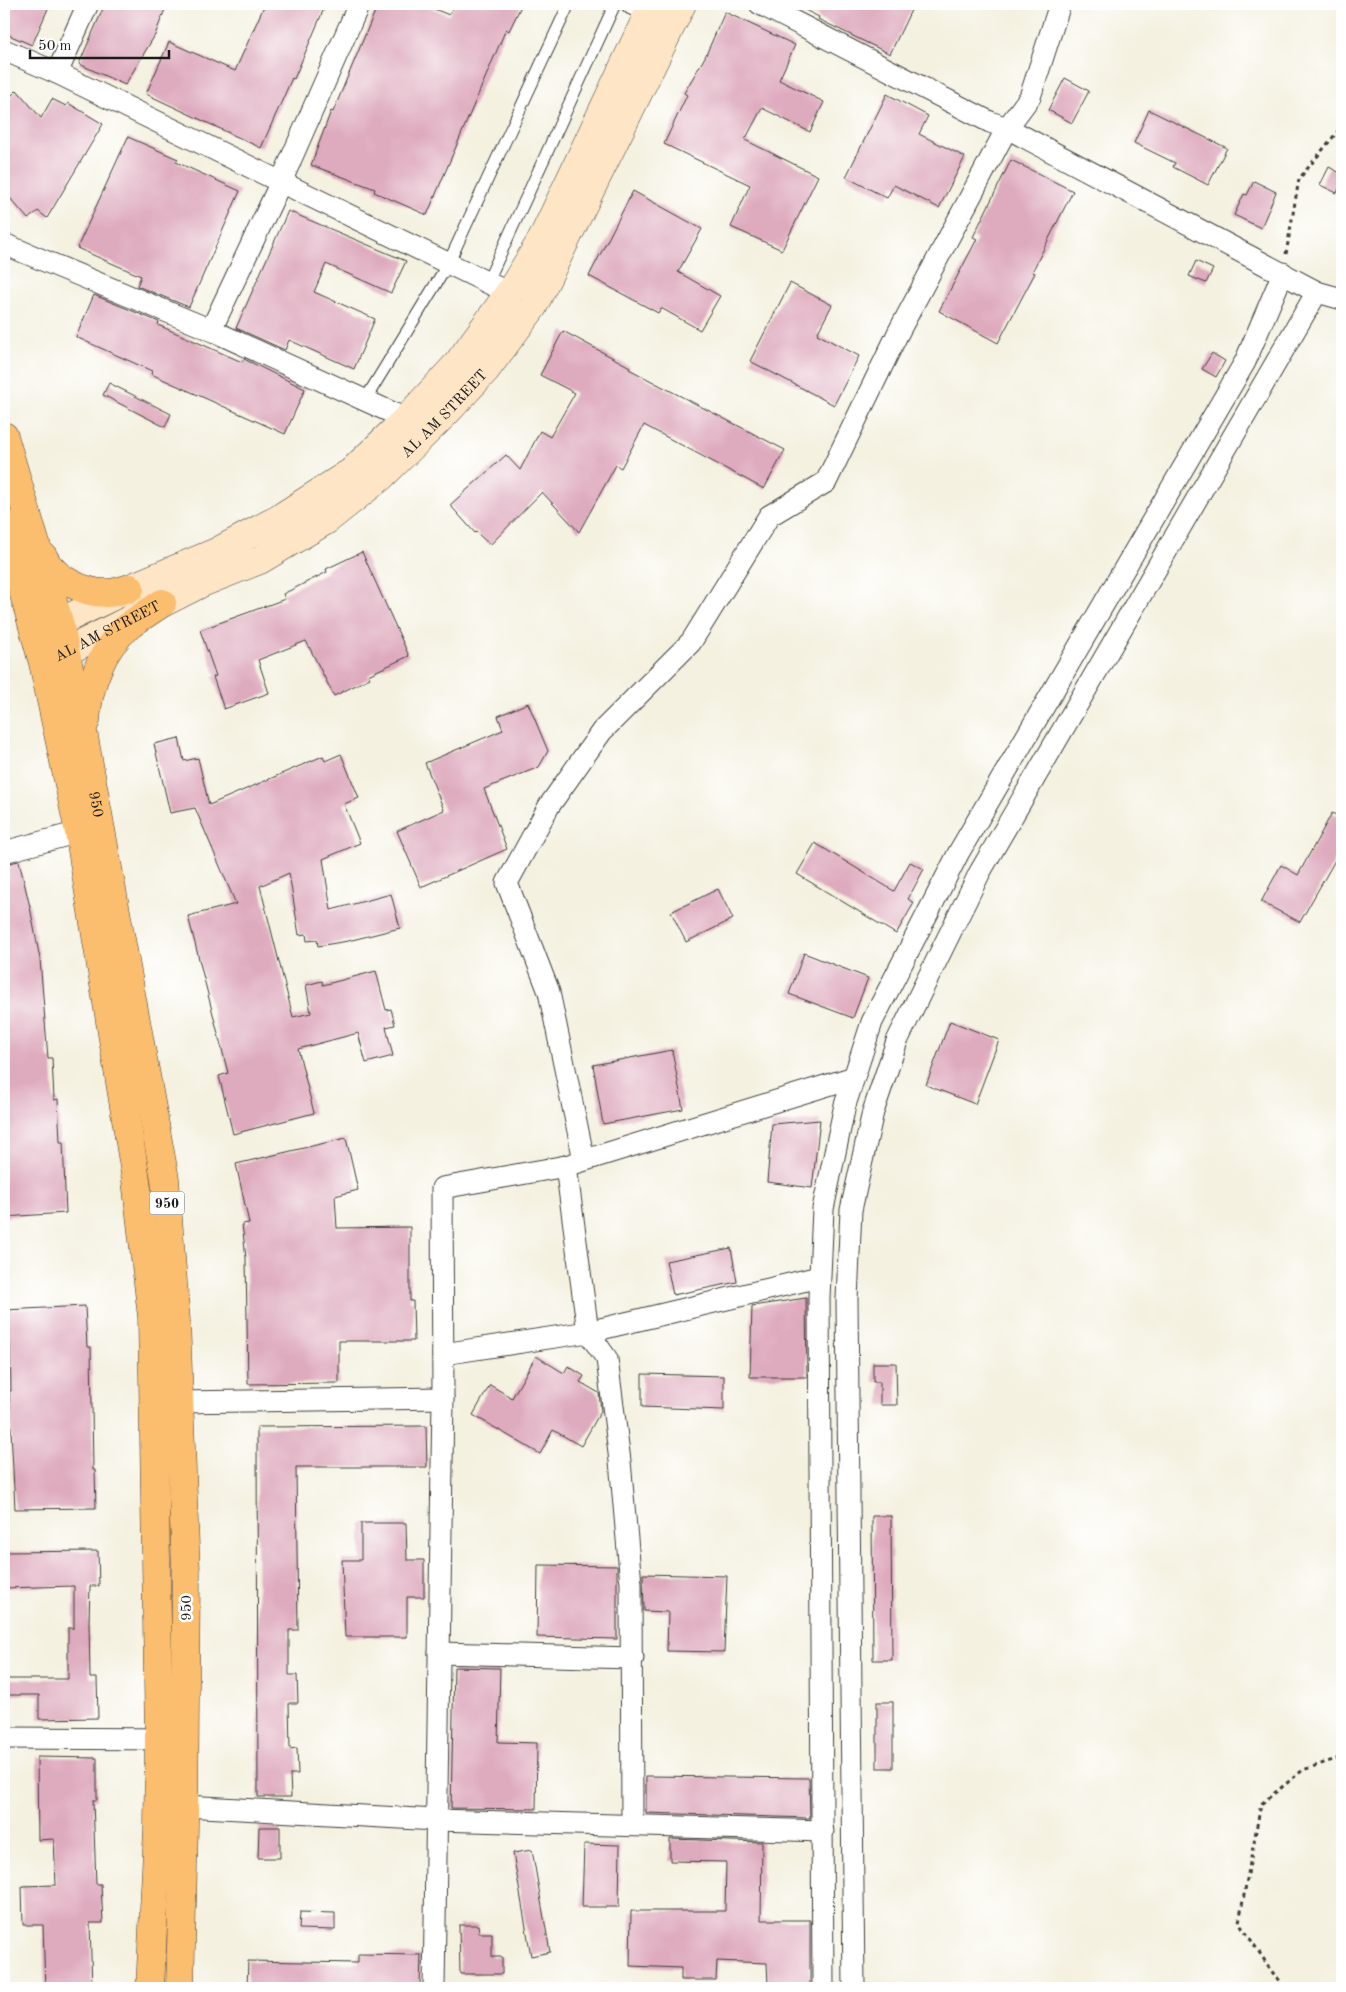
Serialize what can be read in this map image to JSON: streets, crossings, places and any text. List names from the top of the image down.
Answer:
{
  "streets": {
    "main road": ["AL AM STREET", "950"]
  },
  "crossings": [
    ["AL AM STREET", "950"]
  ],
  "scale_bar": "50 m"
}
